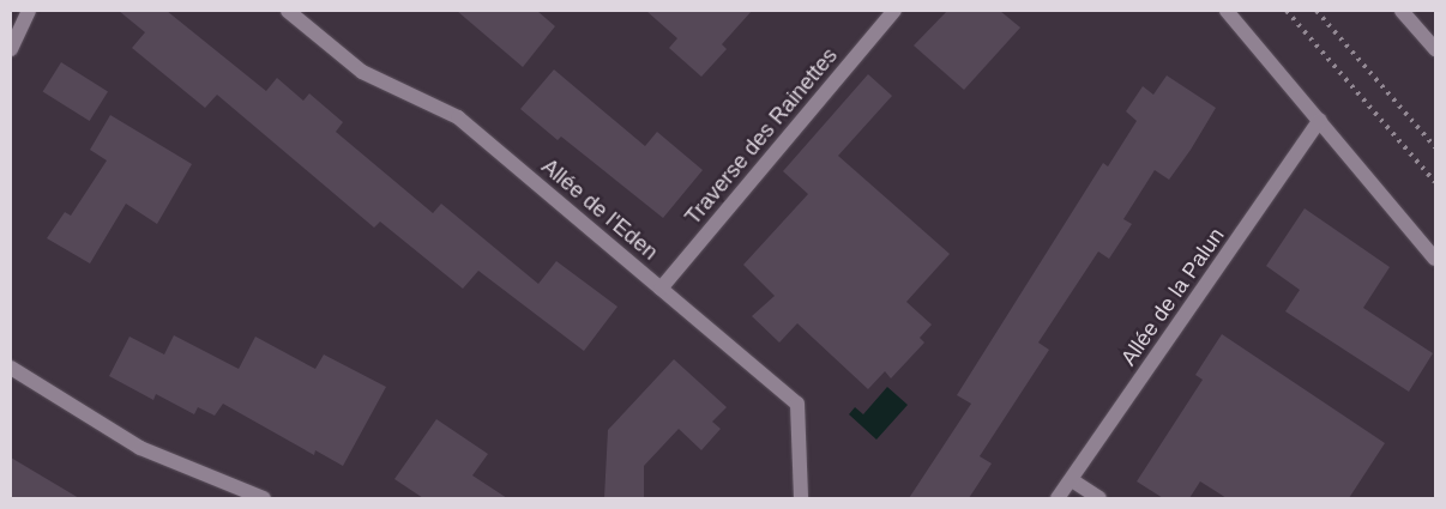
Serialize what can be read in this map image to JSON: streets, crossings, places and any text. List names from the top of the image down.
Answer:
{
  "streets": {
    "street": ["Traverse des Rainettes", "Allée de l'Eden", "Allée de la Palun"]
  },
  "crossings": [
    ["Traverse des Rainettes", "Allée de l'Eden"]
  ]
}
